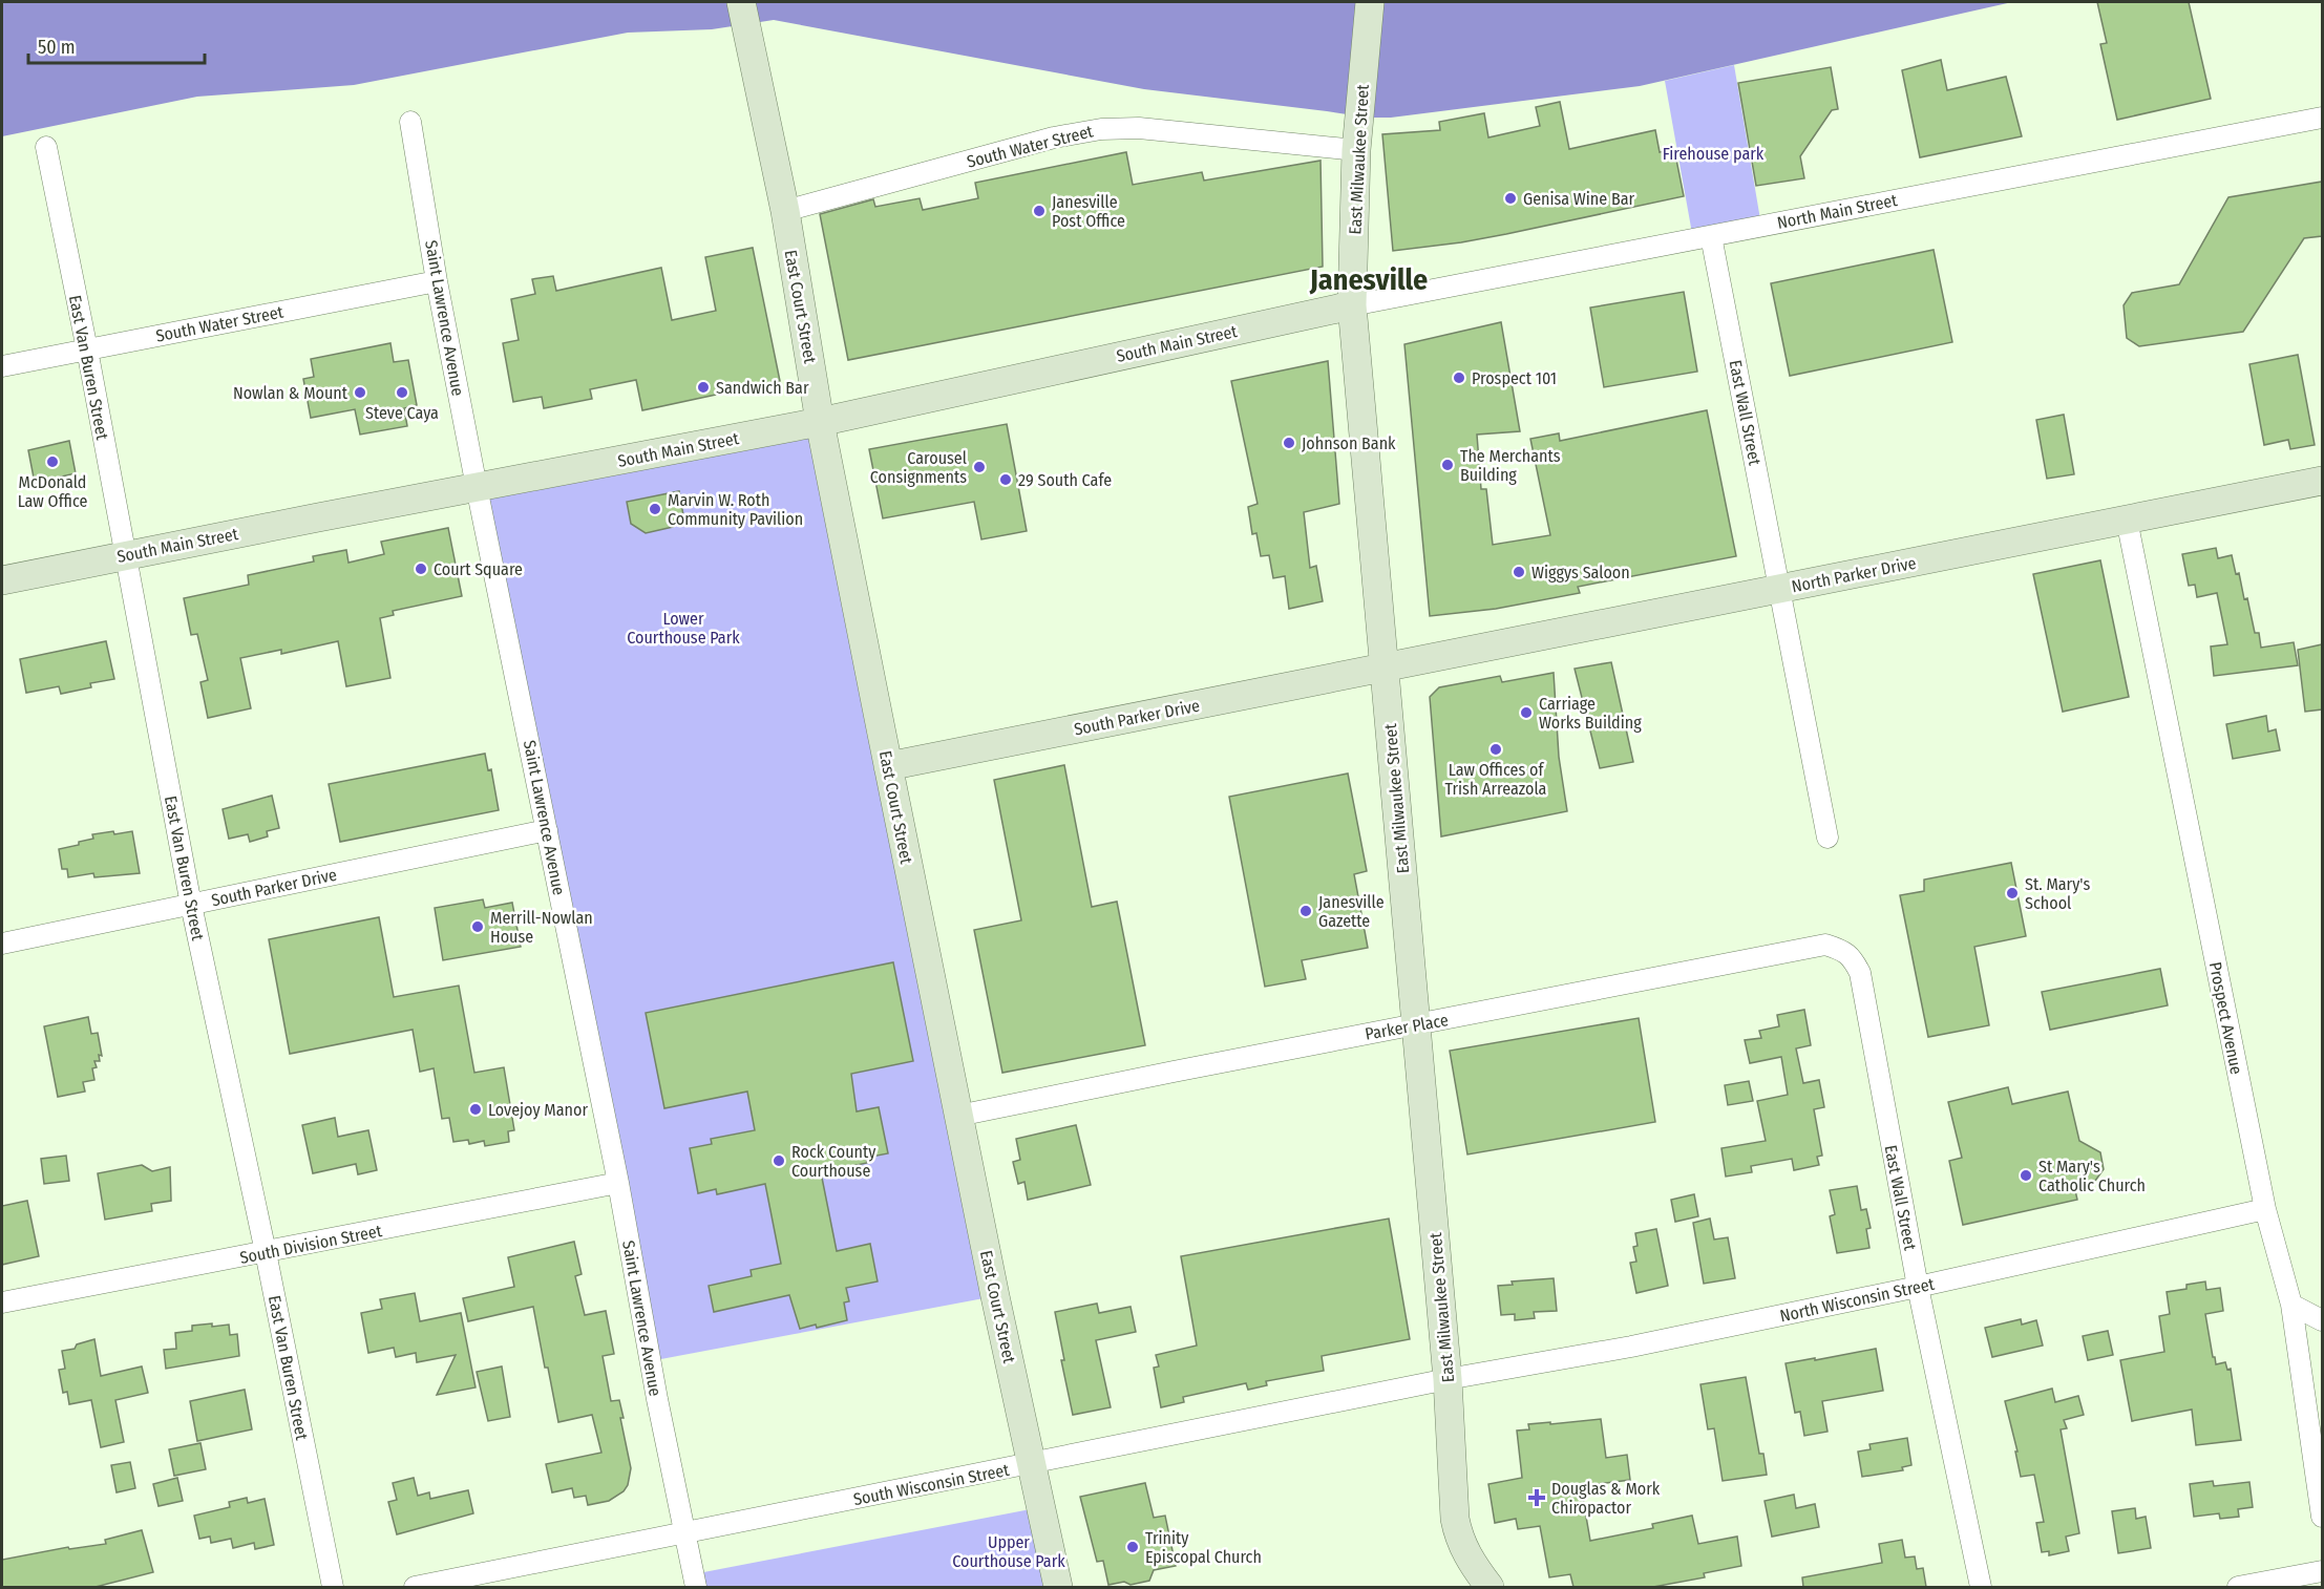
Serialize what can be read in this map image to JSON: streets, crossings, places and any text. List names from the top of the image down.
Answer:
{
  "streets": {
    "main road": [
      "East Milwaukee Street",
      "East Court Street",
      "South Main Street",
      "North Parker Drive",
      "South Parker Drive"
    ],
    "street": [
      "South Water Street",
      "North Main Street",
      "Saint Lawrence Avenue",
      "East Van Buren Street",
      "East Wall Street",
      "Prospect Avenue",
      "Parker Place",
      "South Division Street",
      "North Wisconsin Street",
      "South Wisconsin Street"
    ]
  },
  "crossings": [
    ["South Water Street", "East Milwaukee Street"],
    ["South Water Street", "East Court Street"],
    ["South Water Street", "Saint Lawrence Avenue"],
    ["South Water Street", "East Van Buren Street"],
    ["East Milwaukee Street", "North Main Street"],
    ["East Milwaukee Street", "South Main Street"],
    ["East Milwaukee Street", "North Parker Drive"],
    ["East Milwaukee Street", "South Parker Drive"],
    ["East Milwaukee Street", "Parker Place"],
    ["East Milwaukee Street", "North Wisconsin Street"],
    ["East Milwaukee Street", "South Wisconsin Street"],
    ["North Main Street", "South Main Street"],
    ["North Main Street", "East Wall Street"],
    ["East Court Street", "South Main Street"],
    ["East Court Street", "South Parker Drive"],
    ["East Court Street", "Parker Place"],
    ["East Court Street", "South Wisconsin Street"],
    ["Saint Lawrence Avenue", "South Main Street"],
    ["Saint Lawrence Avenue", "South Parker Drive"],
    ["Saint Lawrence Avenue", "South Division Street"],
    ["Saint Lawrence Avenue", "South Wisconsin Street"],
    ["South Main Street", "East Van Buren Street"],
    ["East Van Buren Street", "South Parker Drive"],
    ["East Van Buren Street", "South Division Street"],
    ["East Wall Street", "North Parker Drive"],
    ["East Wall Street", "Parker Place"],
    ["East Wall Street", "North Wisconsin Street"],
    ["North Parker Drive", "South Parker Drive"],
    ["North Parker Drive", "Prospect Avenue"],
    ["Prospect Avenue", "North Wisconsin Street"],
    ["North Wisconsin Street", "South Wisconsin Street"]
  ],
  "districts": ["Janesville"],
  "parks": ["Firehouse park", "Lower Courthouse Park", "Upper Courthouse Park"],
  "places": {
    "other": [
      "Genisa Wine Bar",
      "Janesville Post Office",
      "Prospect 101",
      "Sandwich Bar",
      "Nowlan & Mount",
      "Steve Caya",
      "Johnson Bank",
      "McDonald Law Office",
      "The Merchants Building",
      "Carousel Consignments",
      "29 South Cafe",
      "Marvin W. Roth Community Pavilion",
      "Court Square",
      "Wiggys Saloon",
      "Carriage Works Building",
      "Law Offices of Trish Arreazola",
      "St. Mary's School",
      "Janesville Gazette",
      "Merrill-Nowlan House",
      "Lovejoy Manor",
      "Rock County Courthouse",
      "St Mary's Catholic Church",
      "Trinity Episcopal Church"
    ],
    "health": ["Douglas & Mork Chiropactor"]
  },
  "scale_bar": "50 m"
}
